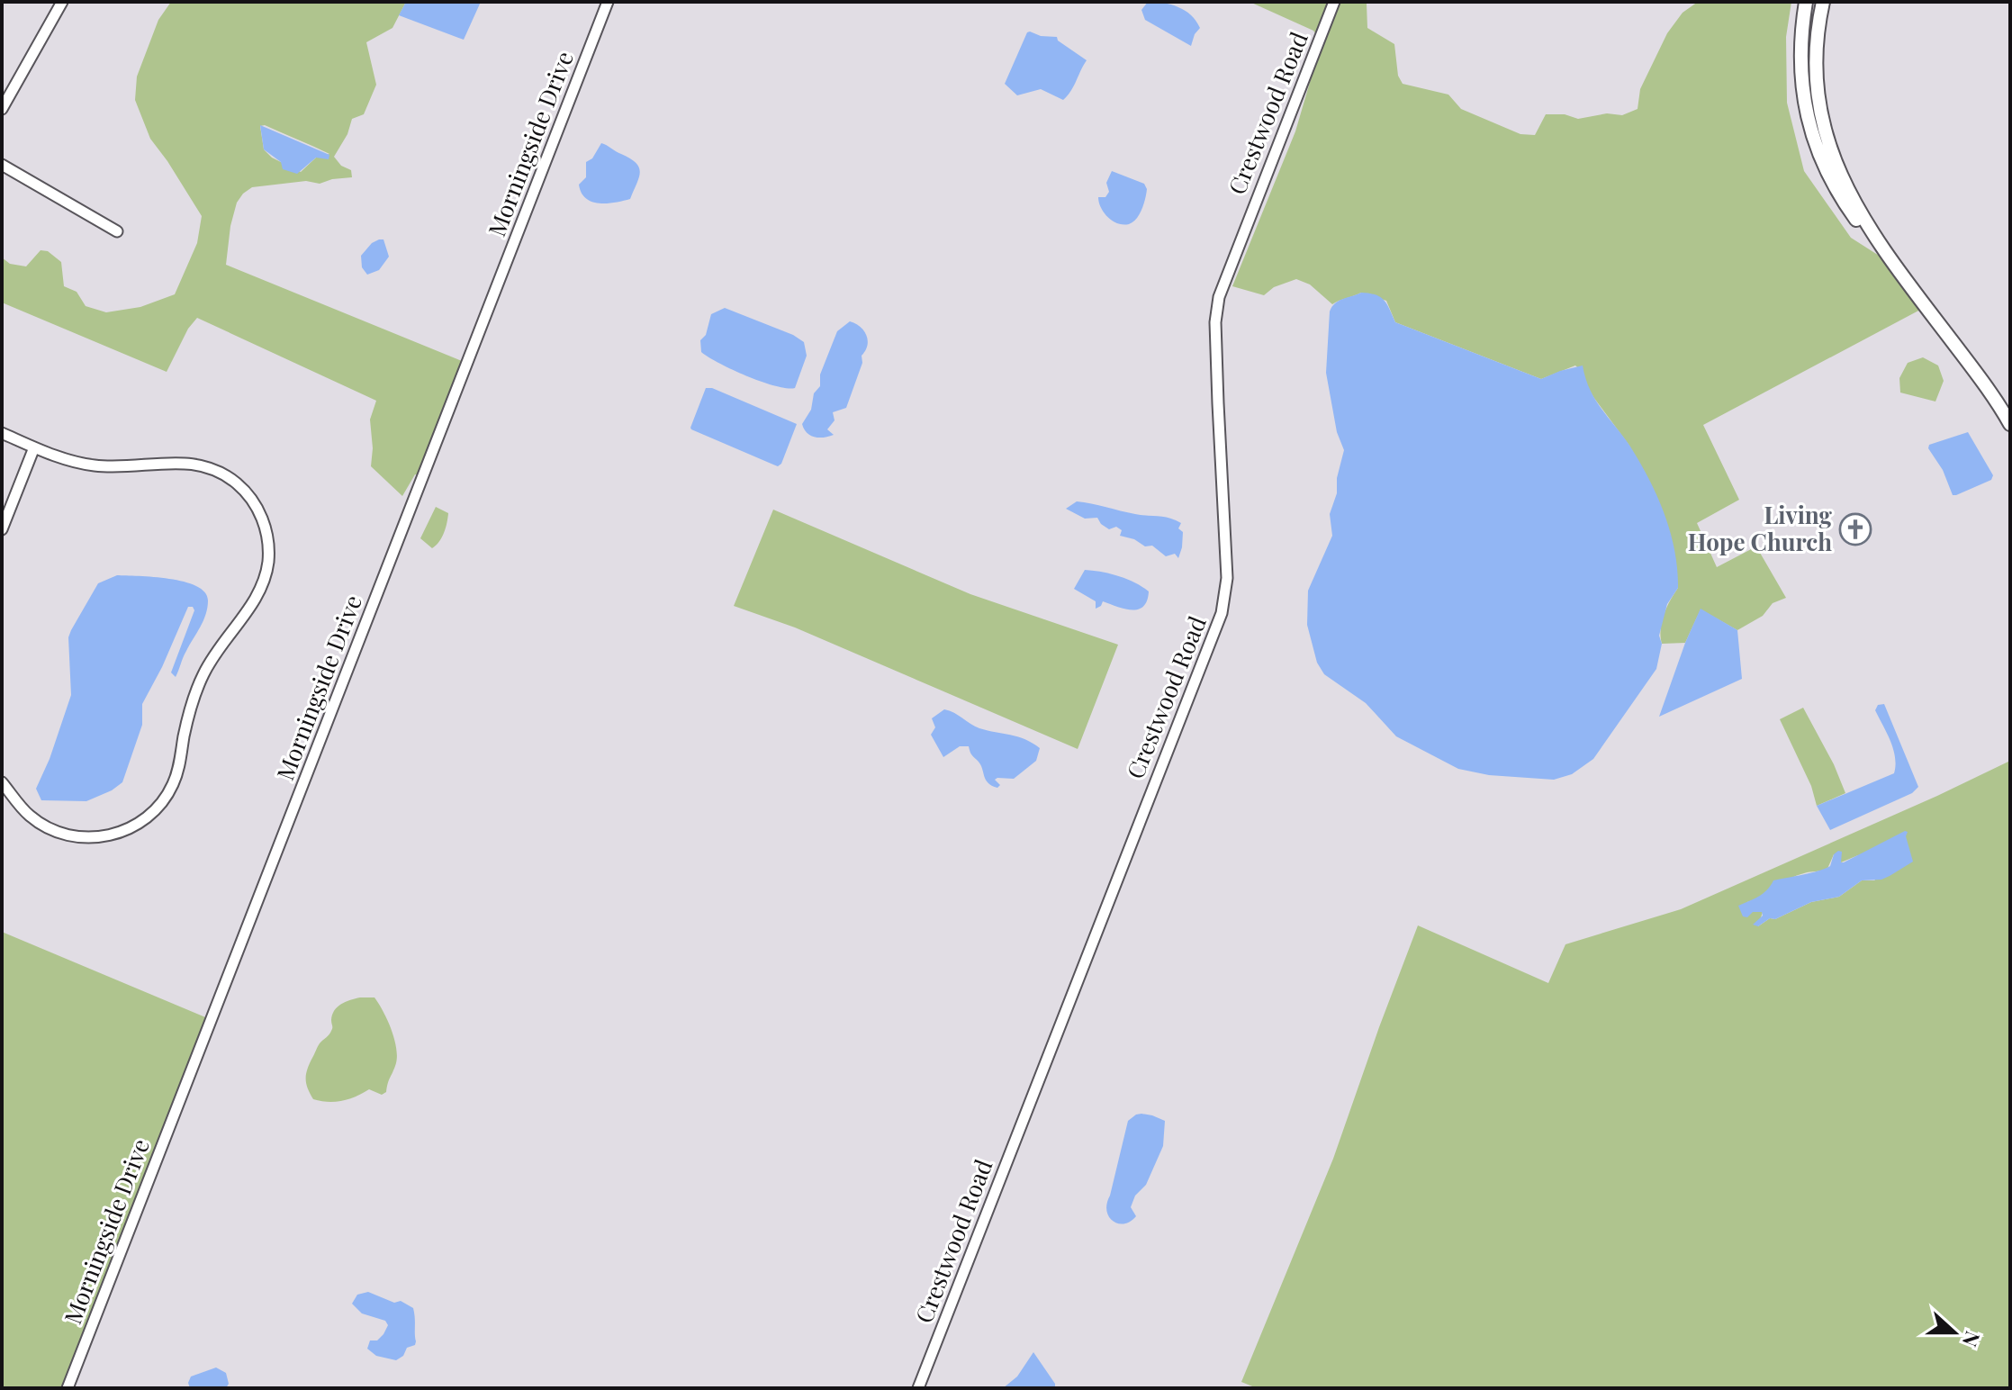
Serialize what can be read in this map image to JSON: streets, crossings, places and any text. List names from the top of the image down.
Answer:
{
  "streets": {
    "street": ["Crestwood Road", "Morningside Drive"]
  },
  "places": {
    "church": ["Living Hope Church"]
  },
  "north": "right"
}
